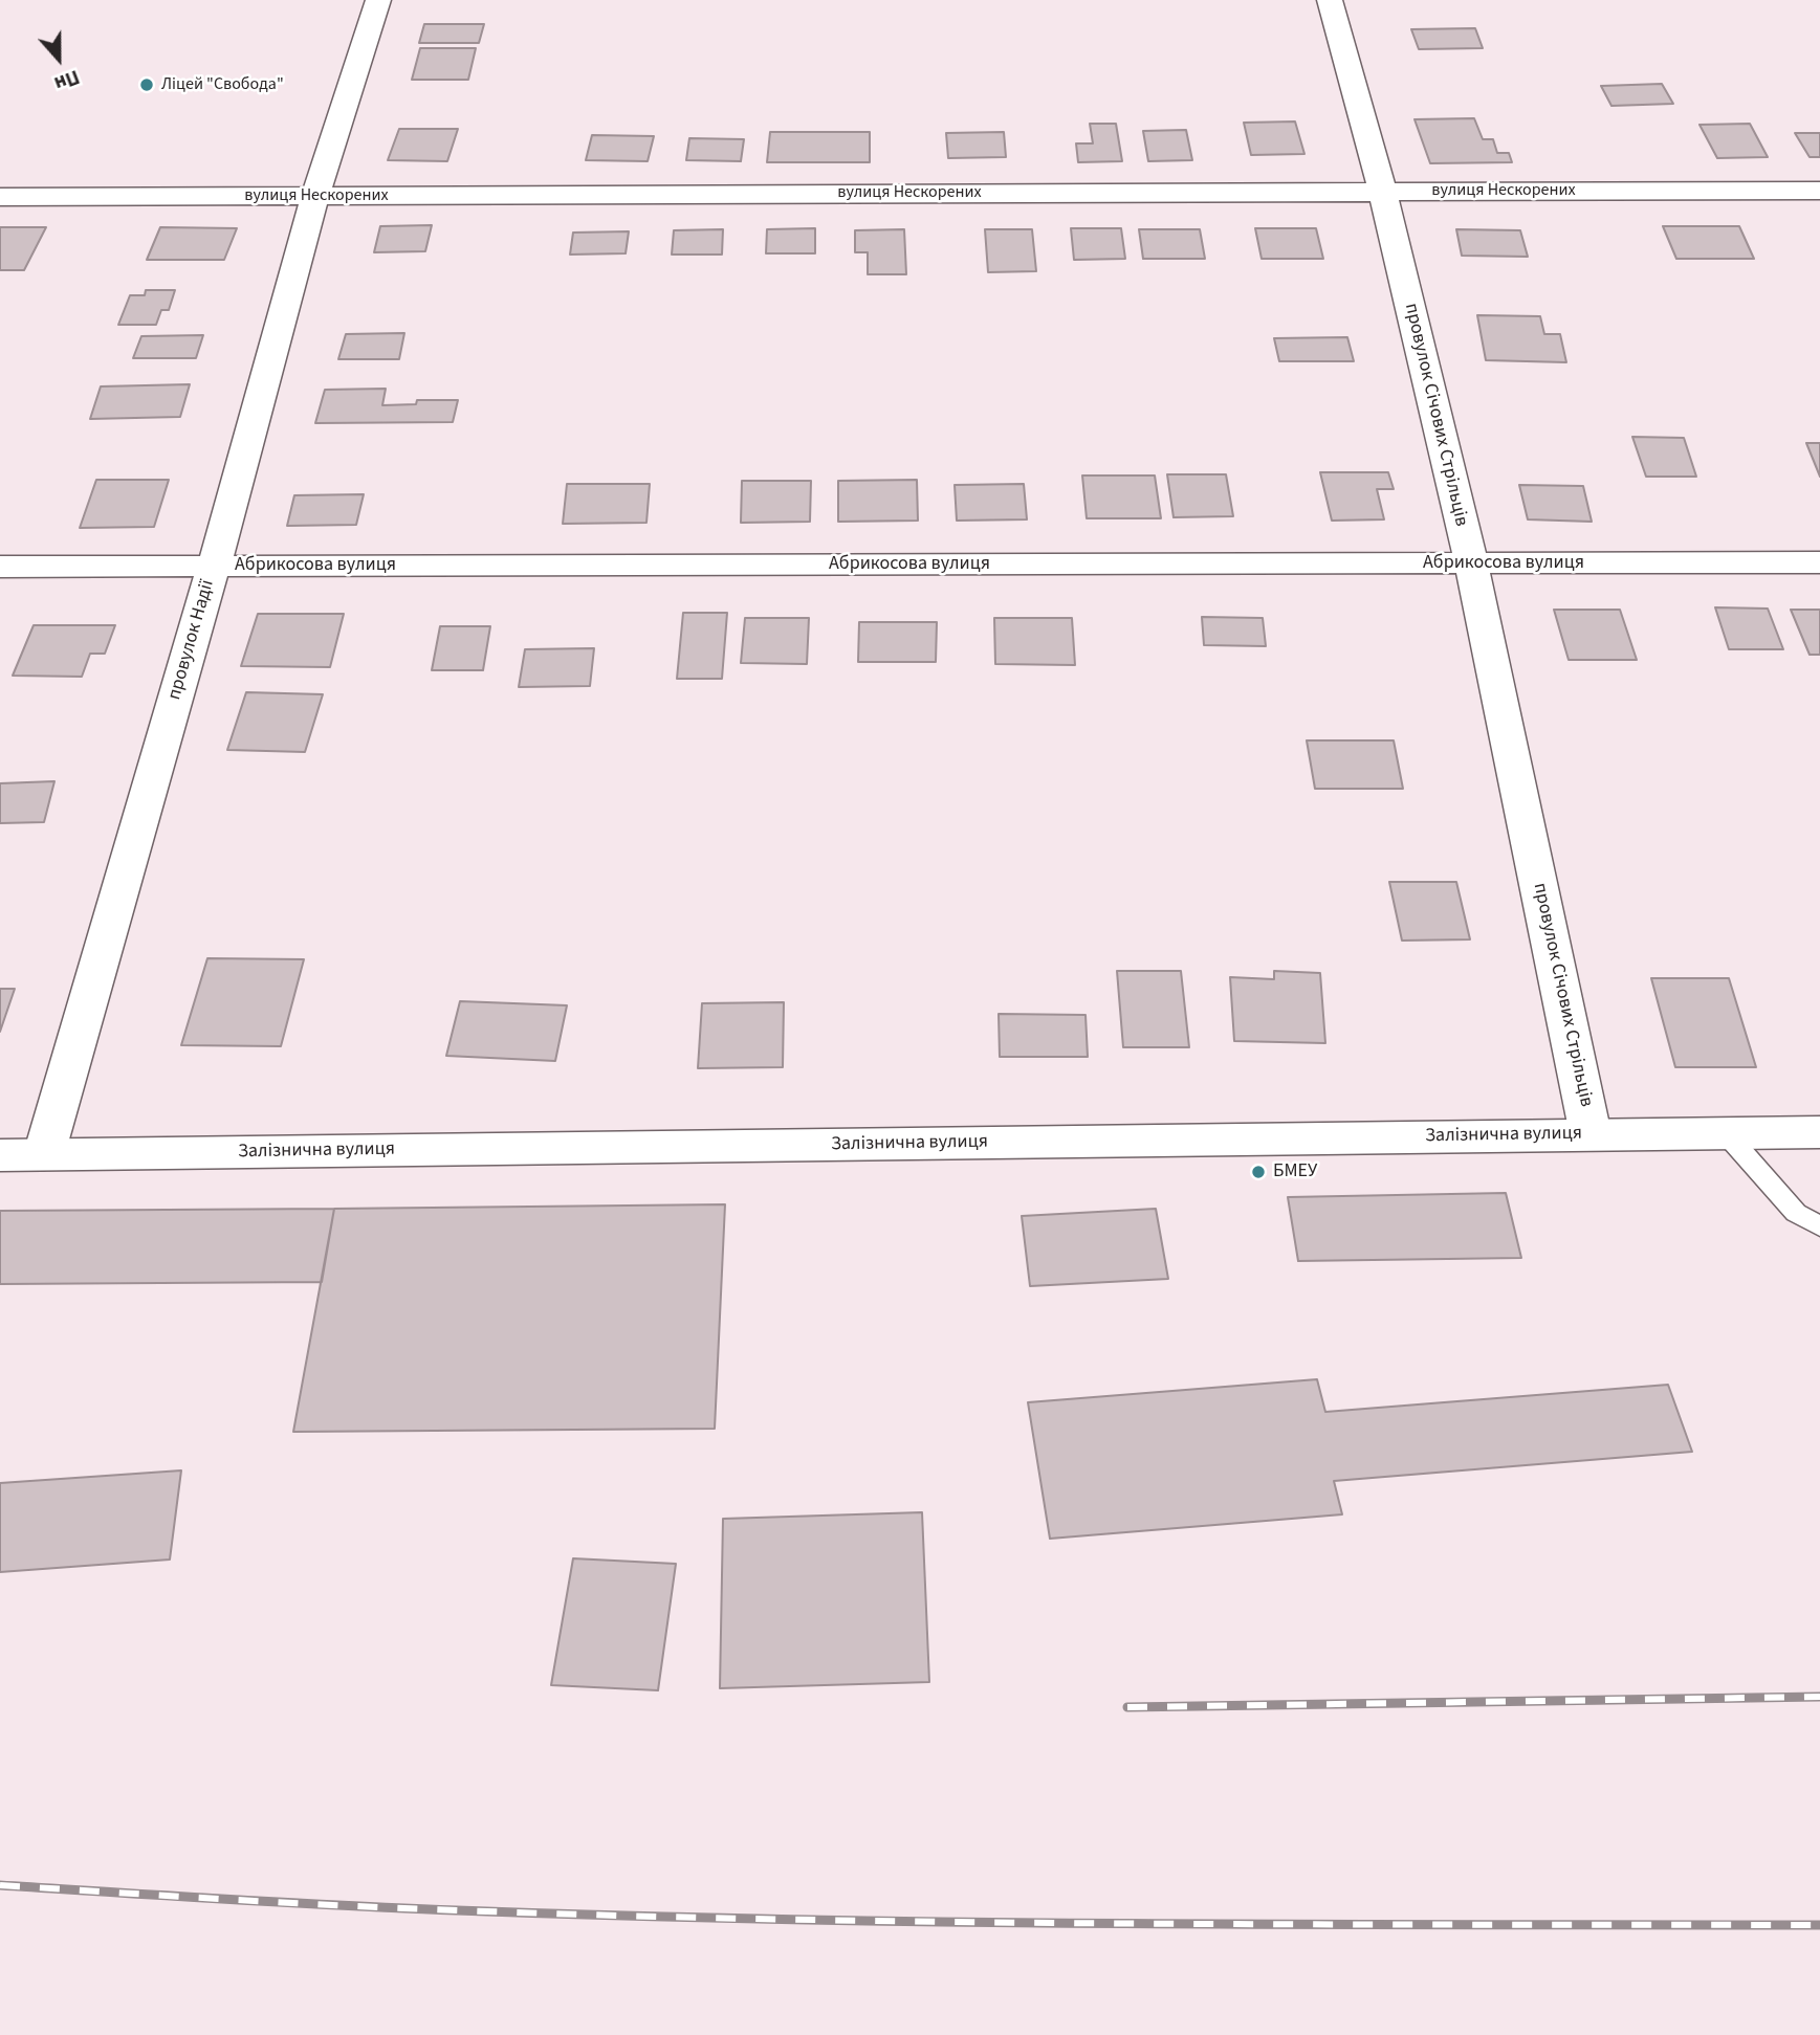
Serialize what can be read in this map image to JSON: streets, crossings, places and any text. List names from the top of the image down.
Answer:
{
  "streets": {
    "street": [
      "вулиця Нескорених",
      "провулок Січових Стрільців",
      "Абрикосова вулиця",
      "провулок Надії",
      "Залізнична вулиця"
    ]
  },
  "crossings": [
    ["вулиця Нескорених", "провулок Січових Стрільців"],
    ["вулиця Нескорених", "провулок Надії"],
    ["провулок Січових Стрільців", "Абрикосова вулиця"],
    ["провулок Січових Стрільців", "Залізнична вулиця"],
    ["Абрикосова вулиця", "провулок Надії"],
    ["провулок Надії", "Залізнична вулиця"]
  ],
  "places": ["Ліцей \"Свобода\"", "БМЕУ"],
  "north": "bottom"
}
